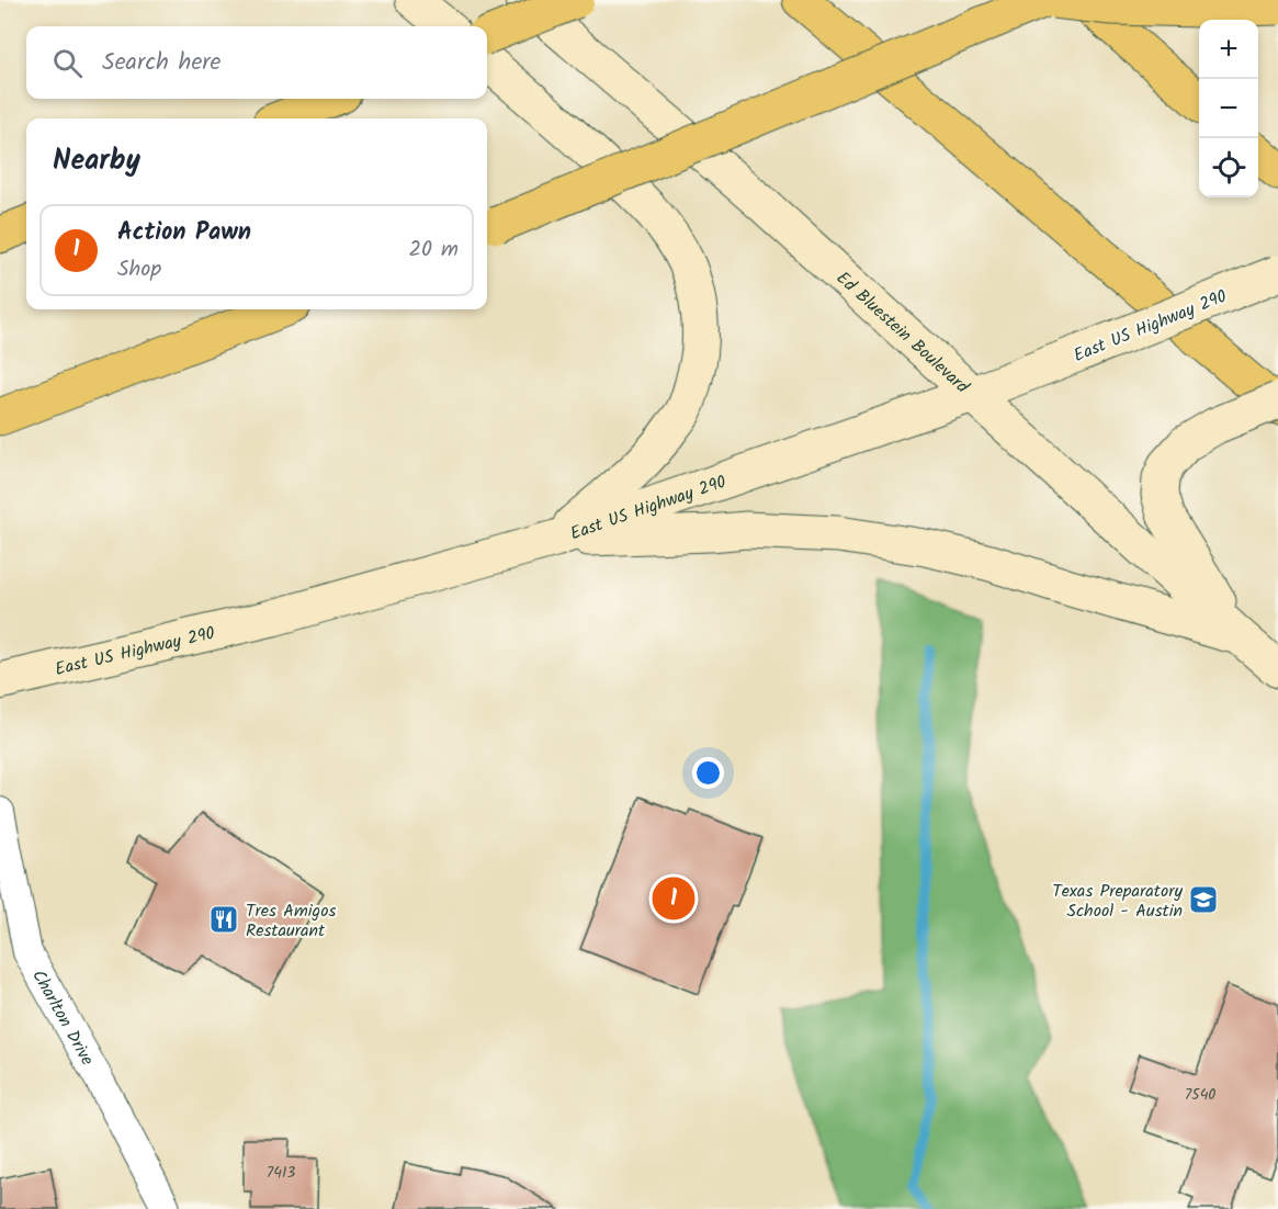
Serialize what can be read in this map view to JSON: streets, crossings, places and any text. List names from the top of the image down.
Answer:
{
  "streets": {
    "main road": ["East US Highway 290", "Ed Bluestein Boulevard"],
    "street": ["Charlton Drive"]
  },
  "crossings": [
    ["East US Highway 290", "Ed Bluestein Boulevard"]
  ],
  "places": {
    "school or university": ["Texas Preparatory School - Austin"],
    "restaurant": ["Tres Amigos Restaurant"]
  },
  "house_numbers": ["7540", "7413"],
  "page": {
    "map_buttons": ["+", "−"],
    "search": "Search here",
    "heading": "Nearby",
    "list": [
      {
        "mark": "1",
        "name": "Action Pawn",
        "note": "Shop",
        "value": "20 m"
      }
    ],
    "pins": "1"
  }
}
